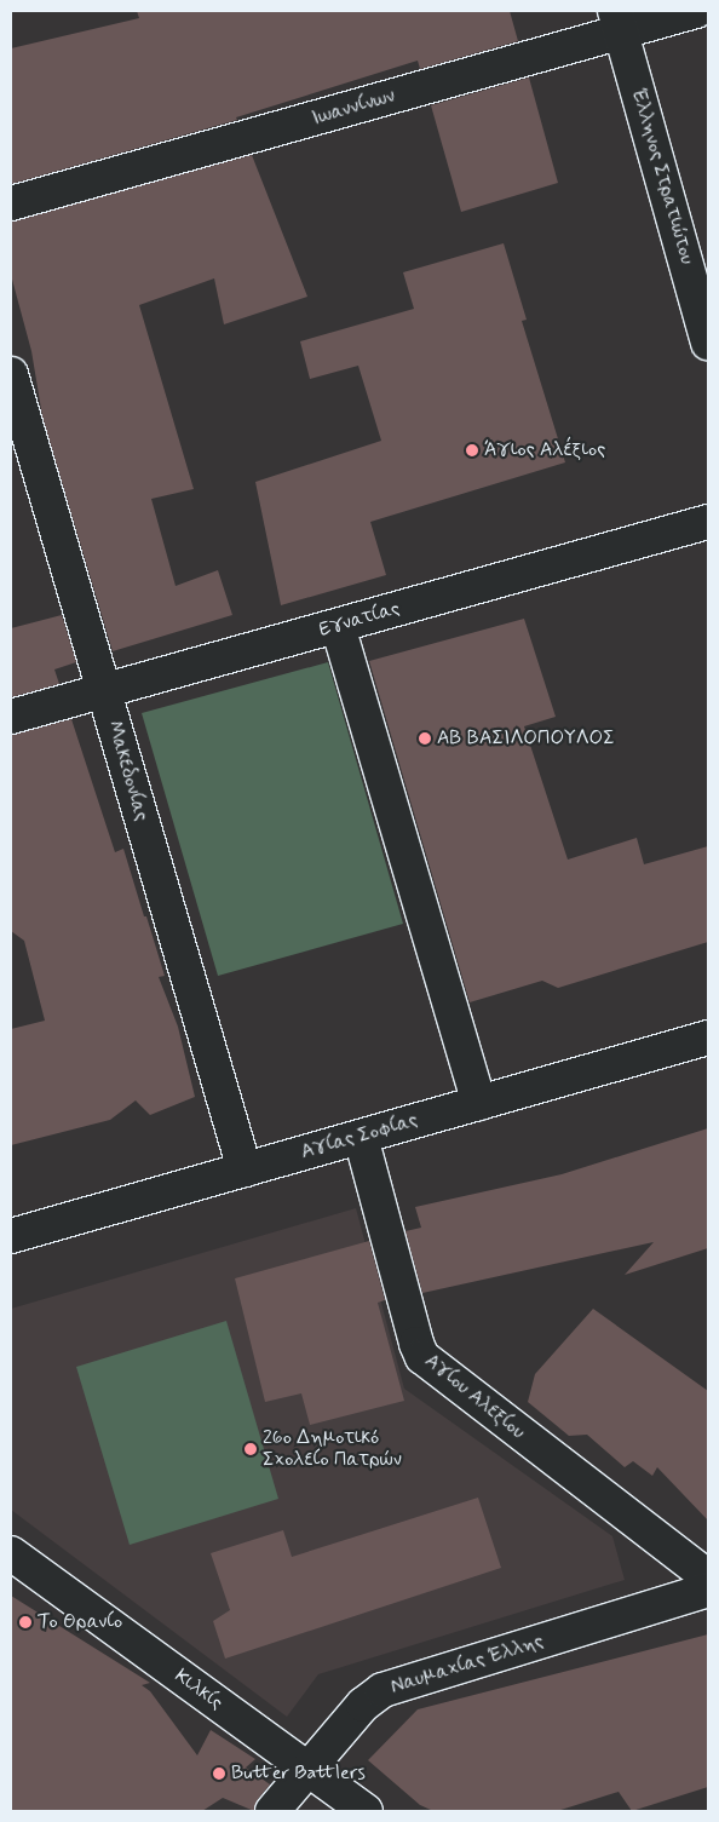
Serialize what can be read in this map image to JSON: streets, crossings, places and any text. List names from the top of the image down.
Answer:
{
  "streets": {
    "street": [
      "Ιωαννίνων",
      "Έλληνος Στρατιώτου",
      "Εγνατίας",
      "Μακεδονίας",
      "Αγίας Σοφίας",
      "Αγίου Αλεξίου",
      "Ναυμαχίας Έλλης",
      "Κιλκίς"
    ]
  },
  "crossings": [
    ["Ιωαννίνων", "Έλληνος Στρατιώτου"],
    ["Εγνατίας", "Μακεδονίας"],
    ["Μακεδονίας", "Αγίας Σοφίας"],
    ["Αγίας Σοφίας", "Αγίου Αλεξίου"],
    ["Ναυμαχίας Έλλης", "Κιλκίς"]
  ],
  "places": [
    "Άγιος Αλέξιος",
    "ΑΒ ΒΑΣΙΛΟΠΟΥΛΟΣ",
    "26ο Δημοτικό Σχολείο Πατρών",
    "Το Θρανίο",
    "Butter Battlers"
  ]
}
